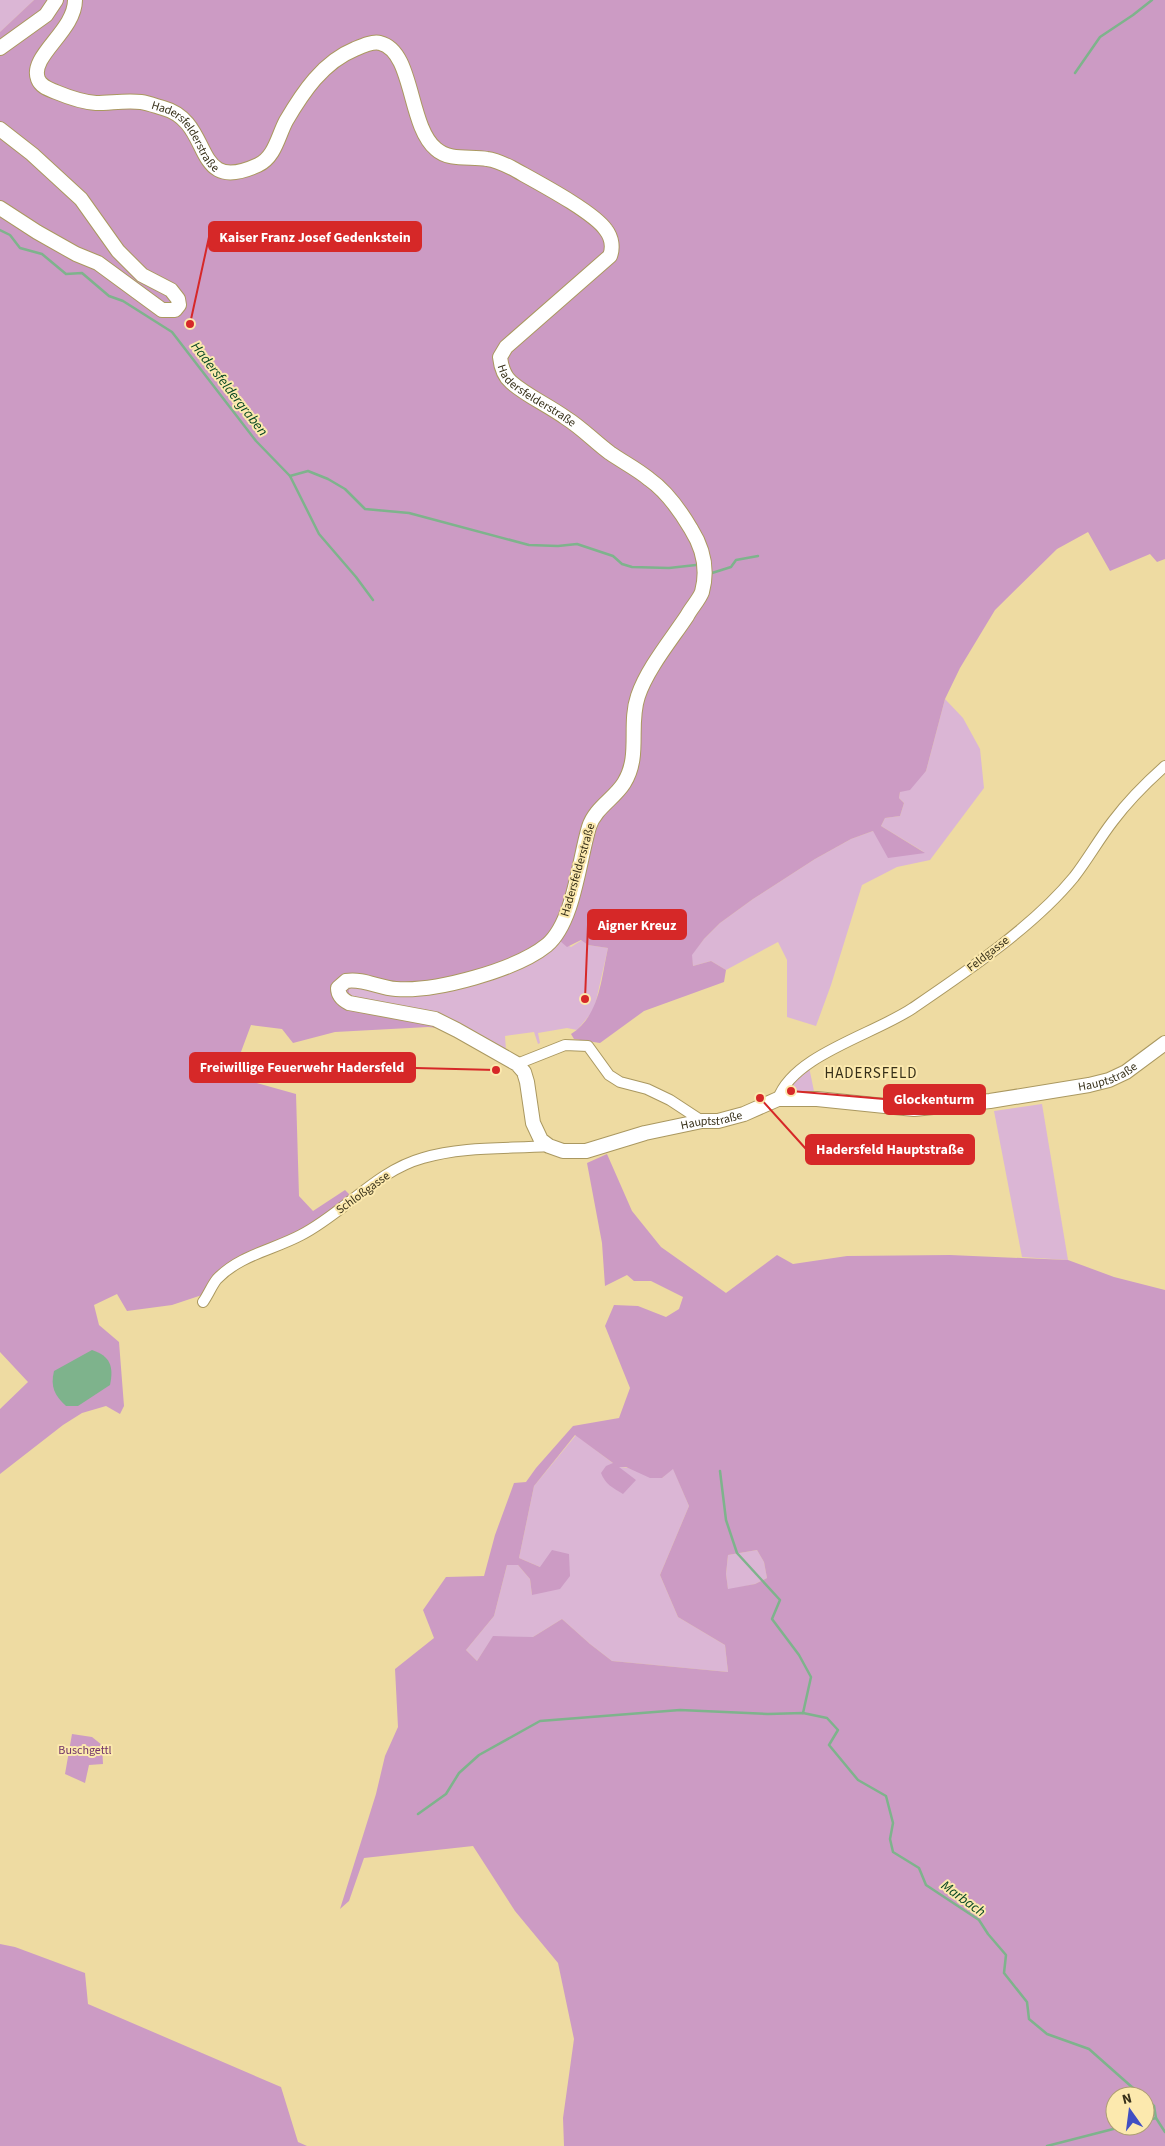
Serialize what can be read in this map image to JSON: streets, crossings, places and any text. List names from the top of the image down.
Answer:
{
  "streets": {
    "street": [
      "Hadersfelderstraße",
      "Feldgasse",
      "Hauptstraße",
      "Schloßgasse"
    ]
  },
  "crossings": [
    ["Feldgasse", "Hauptstraße"],
    ["Hauptstraße", "Schloßgasse"]
  ],
  "districts": ["HADERSFELD"],
  "water": ["Hadersfeldergraben", "Marbach"],
  "parks": ["Buschgettl"],
  "places": [
    "Kaiser Franz Josef Gedenkstein",
    "Aigner Kreuz",
    "Freiwillige Feuerwehr Hadersfeld",
    "Glockenturm",
    "Hadersfeld Hauptstraße"
  ],
  "north": "top"
}
